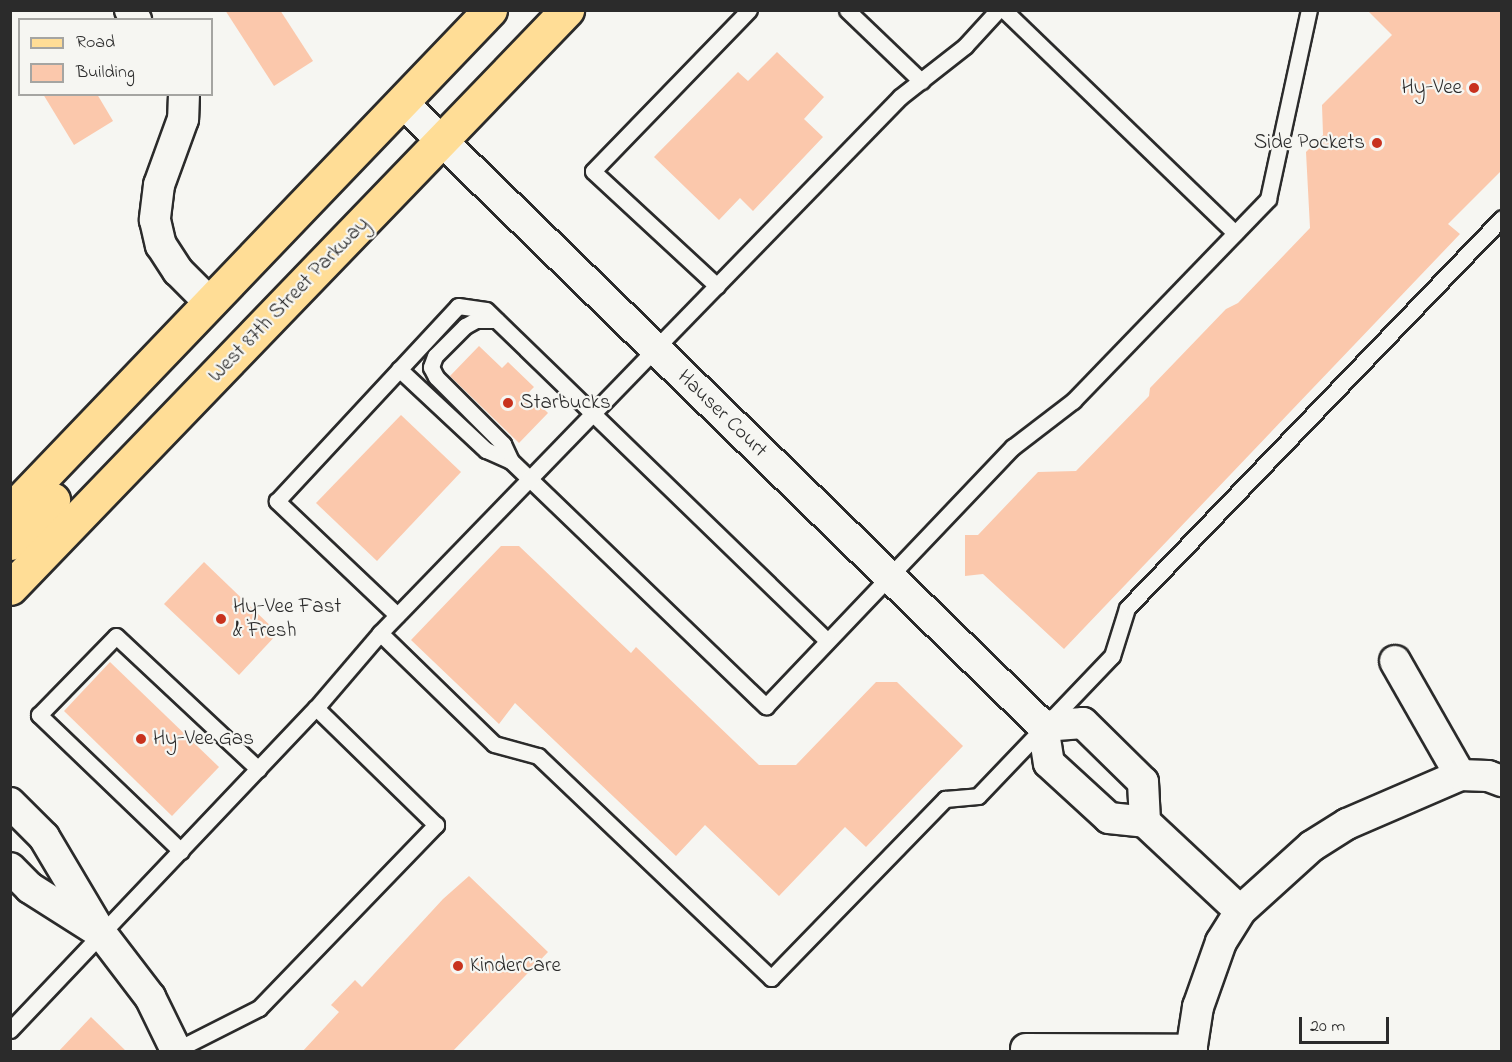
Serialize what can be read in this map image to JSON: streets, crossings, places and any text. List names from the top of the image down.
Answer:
{
  "streets": {
    "main road": ["West 87th Street Parkway"],
    "street": ["Hauser Court"]
  },
  "crossings": [
    ["West 87th Street Parkway", "Hauser Court"]
  ],
  "places": [
    "Hy-Vee",
    "Side Pockets",
    "Starbucks",
    "Hy-Vee Fast & Fresh",
    "Hy-Vee Gas",
    "KinderCare"
  ],
  "legend": ["Road", "Building"],
  "scale_bar": "20 m"
}
